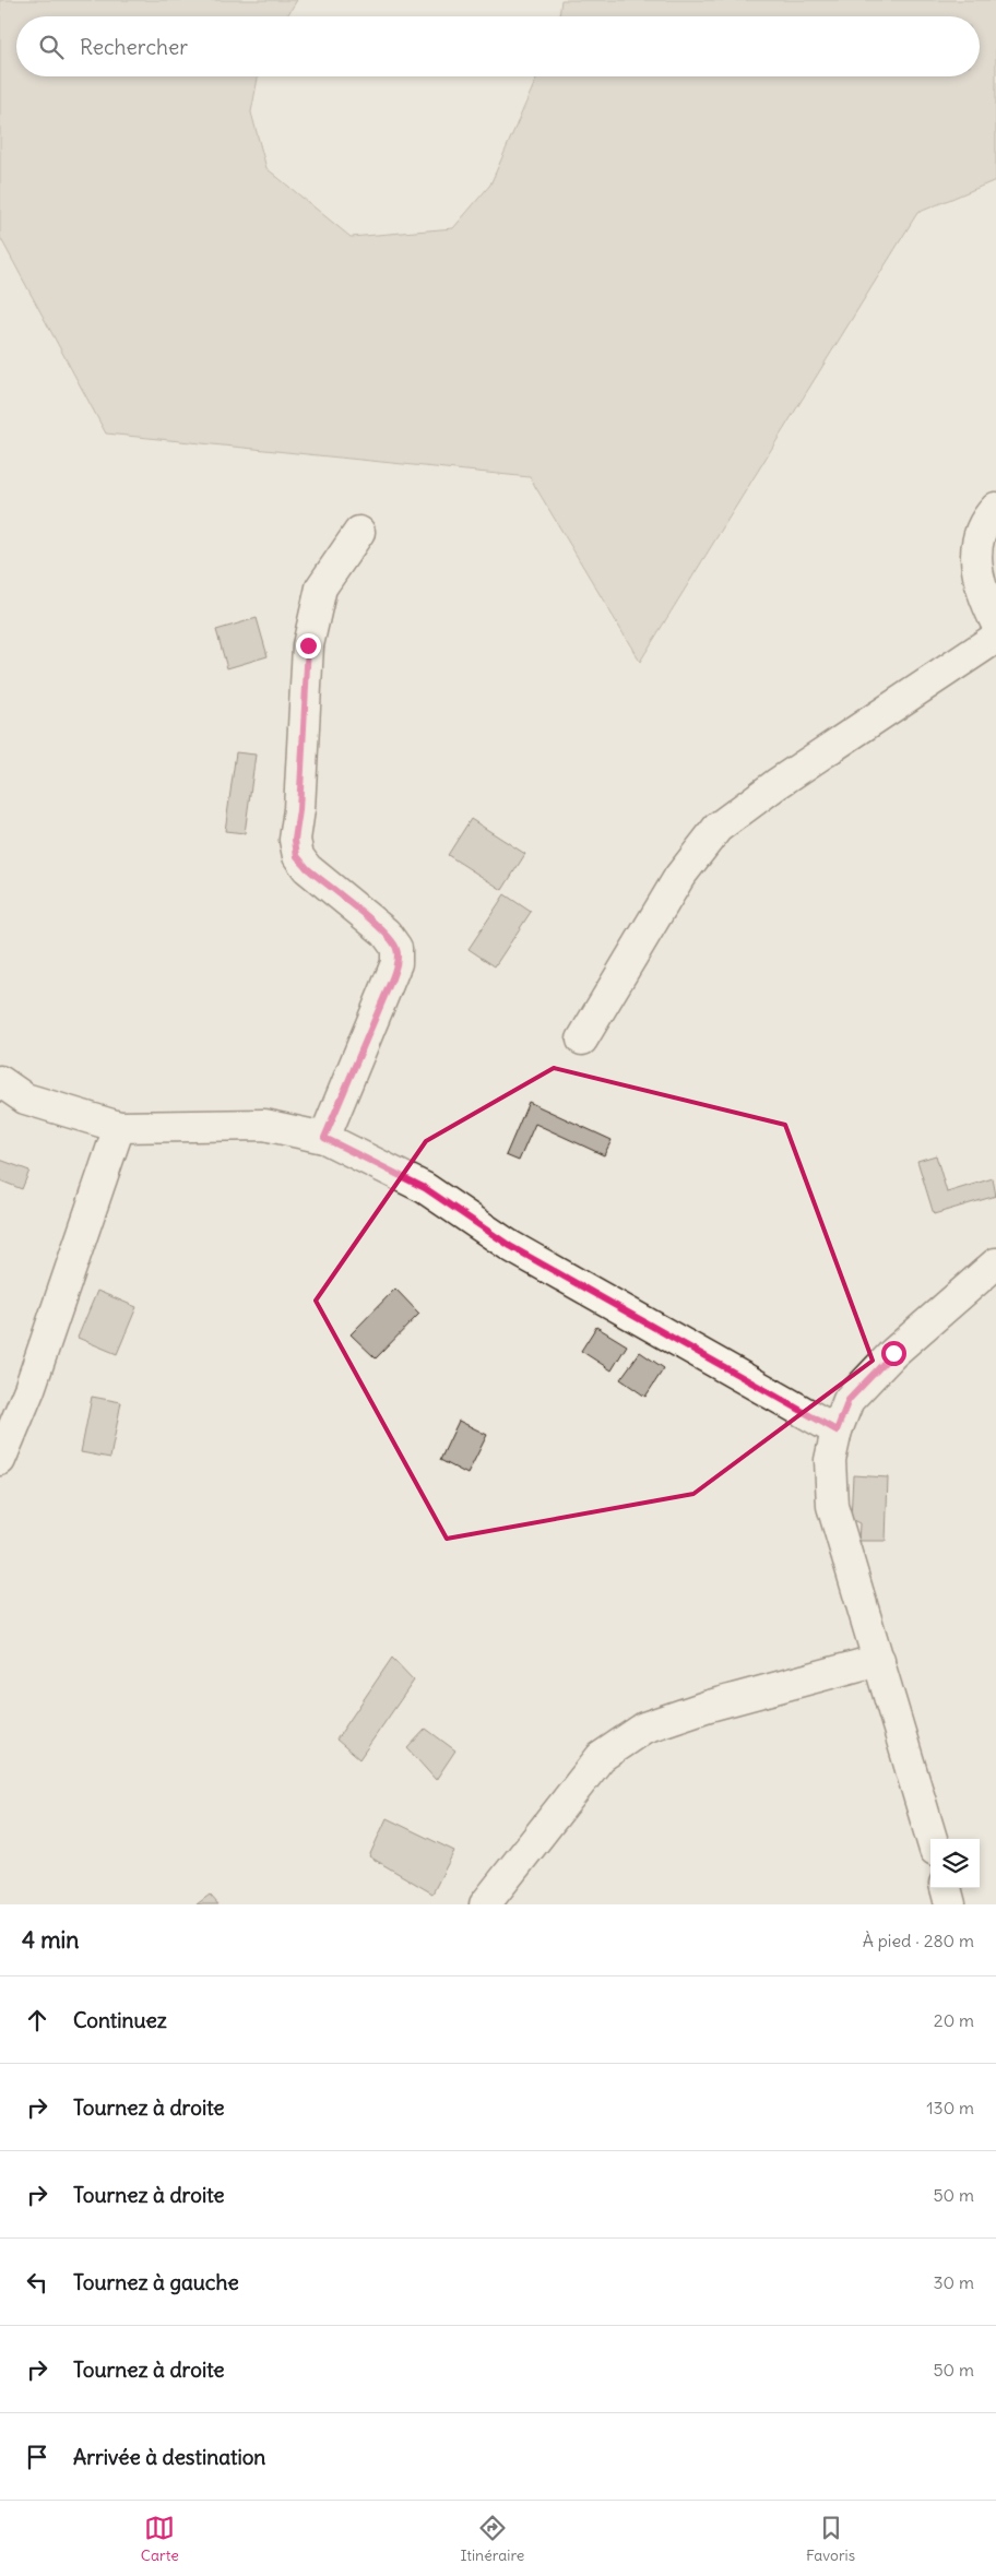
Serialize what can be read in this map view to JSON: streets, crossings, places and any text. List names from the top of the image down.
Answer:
{
  "page": {
    "search": "Rechercher",
    "heading": ["4 min", "À pied · 280 m"],
    "list": [
      ["Continuez", "20 m"],
      ["Tournez à droite", "130 m"],
      ["Tournez à droite", "50 m"],
      ["Tournez à gauche", "30 m"],
      ["Tournez à droite", "50 m"],
      "Arrivée à destination"
    ],
    "nav": ["Carte", "Itinéraire", "Favoris"]
  }
}
